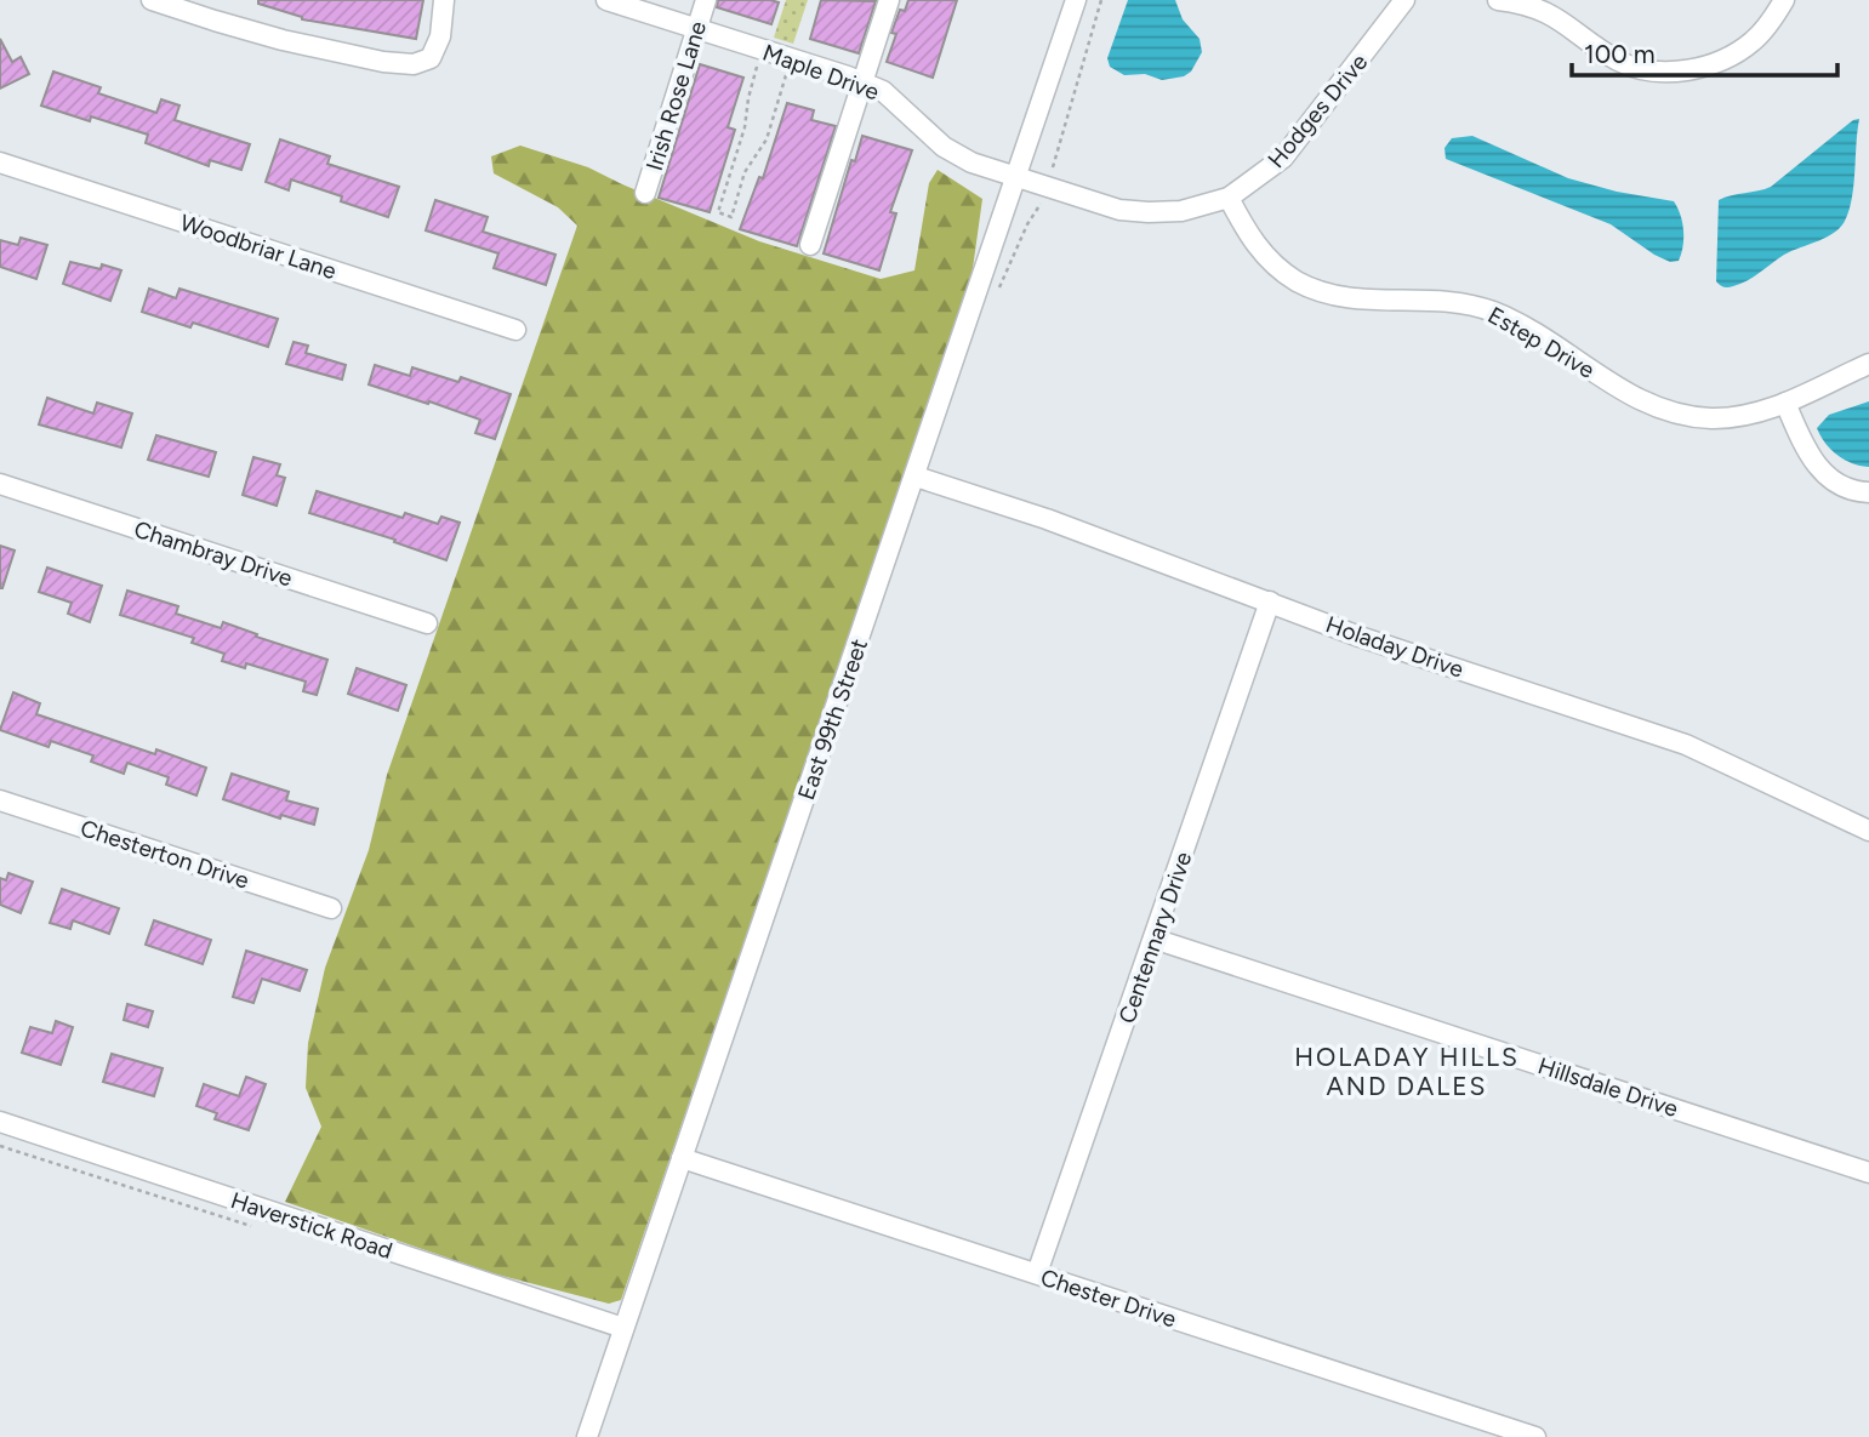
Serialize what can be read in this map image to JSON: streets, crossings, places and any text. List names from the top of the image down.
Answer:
{
  "streets": {
    "street": [
      "Maple Drive",
      "Irish Rose Lane",
      "Hodges Drive",
      "Woodbriar Lane",
      "Estep Drive",
      "Chambray Drive",
      "Holaday Drive",
      "East 99th Street",
      "Chesterton Drive",
      "Centennary Drive",
      "Hillsdale Drive",
      "Haverstick Road",
      "Chester Drive"
    ]
  },
  "crossings": [
    ["Maple Drive", "Irish Rose Lane"],
    ["Maple Drive", "Hodges Drive"],
    ["Maple Drive", "East 99th Street"],
    ["Hodges Drive", "Estep Drive"],
    ["Hodges Drive", "East 99th Street"],
    ["Holaday Drive", "East 99th Street"],
    ["Holaday Drive", "Centennary Drive"],
    ["East 99th Street", "Haverstick Road"],
    ["East 99th Street", "Chester Drive"],
    ["Centennary Drive", "Hillsdale Drive"],
    ["Centennary Drive", "Chester Drive"]
  ],
  "districts": ["HOLADAY HILLS AND DALES"],
  "scale_bar": "100 m"
}
